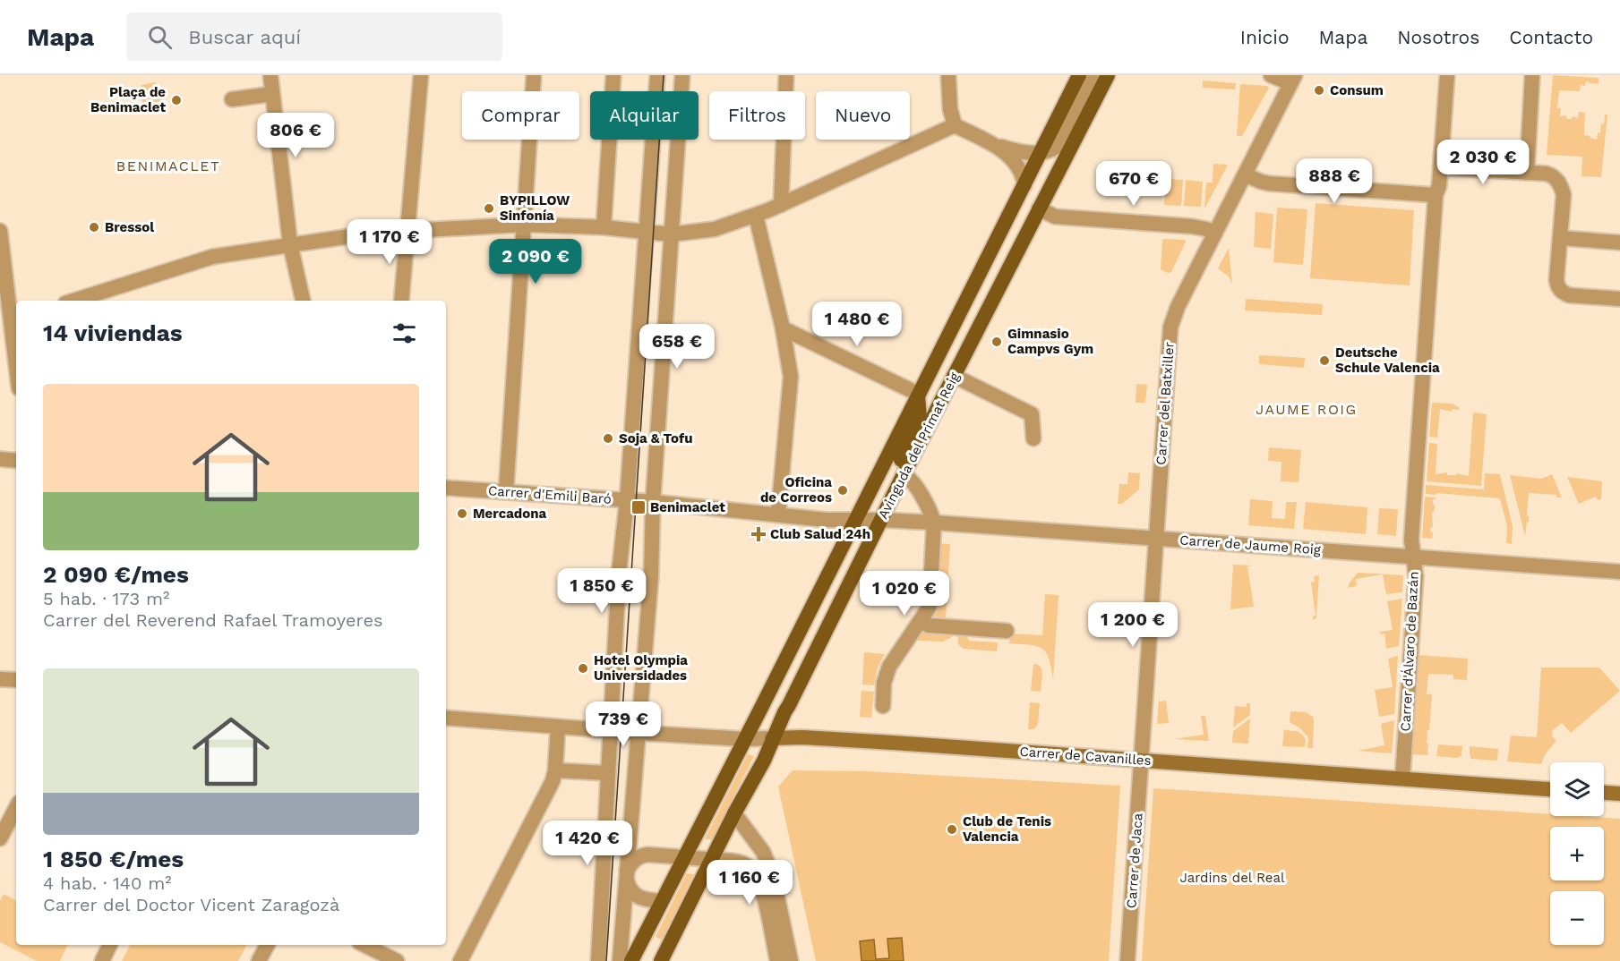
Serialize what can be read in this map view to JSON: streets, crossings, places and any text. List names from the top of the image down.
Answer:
{
  "streets": {
    "main road": ["Avinguda del Primat Reig", "Carrer de Cavanilles"],
    "street": [
      "Carrer del Batxiller",
      "Carrer d'Emili Baró",
      "Carrer de Jaume Roig",
      "Carrer d'Álvaro de Bazán",
      "Carrer de Jaca"
    ]
  },
  "crossings": [
    ["Carrer del Batxiller", "Carrer de Jaume Roig"],
    ["Carrer del Batxiller", "Carrer de Cavanilles"],
    ["Carrer del Batxiller", "Carrer de Jaca"],
    ["Avinguda del Primat Reig", "Carrer d'Emili Baró"],
    ["Avinguda del Primat Reig", "Carrer de Jaume Roig"],
    ["Avinguda del Primat Reig", "Carrer de Cavanilles"],
    ["Carrer d'Emili Baró", "Carrer de Jaume Roig"],
    ["Carrer de Jaume Roig", "Carrer d'Álvaro de Bazán"],
    ["Carrer d'Álvaro de Bazán", "Carrer de Cavanilles"],
    ["Carrer de Cavanilles", "Carrer de Jaca"]
  ],
  "districts": ["BENIMACLET", "JAUME ROIG"],
  "parks": ["Jardins del Real"],
  "places": {
    "other": [
      "Consum",
      "Plaça de Benimaclet",
      "BYPILLOW Sinfonía",
      "Bressol",
      "Gimnasio Campvs Gym",
      "Deutsche Schule Valencia",
      "Soja & Tofu",
      "Oficina de Correos",
      "Mercadona",
      "Hotel Olympia Universidades",
      "Club de Tenis Valencia"
    ],
    "transit": ["Benimaclet"],
    "health": ["Club Salud 24h"]
  },
  "page": {
    "header": "Mapa",
    "search": "Buscar aquí",
    "nav": [
      "Inicio",
      "Mapa",
      "Nosotros",
      "Contacto"
    ],
    "chip": [
      "Comprar",
      "Alquilar",
      "Filtros",
      "Nuevo"
    ],
    "price": [
      "806 €",
      "2 030 €",
      "888 €",
      "670 €",
      "1 170 €",
      "2 090 €",
      "1 480 €",
      "658 €",
      "1 850 €",
      "1 020 €",
      "1 200 €",
      "739 €",
      "1 420 €",
      "1 160 €"
    ],
    "heading": "14 viviendas",
    "list": [
      {
        "name": "2 090 €/mes",
        "note": "5 hab. · 173 m² · Carrer del Reverend Rafael Tramoyeres"
      },
      {
        "name": "1 850 €/mes",
        "note": "4 hab. · 140 m² · Carrer del Doctor Vicent Zaragozà"
      }
    ],
    "map_buttons": ["+", "−"]
  }
}
